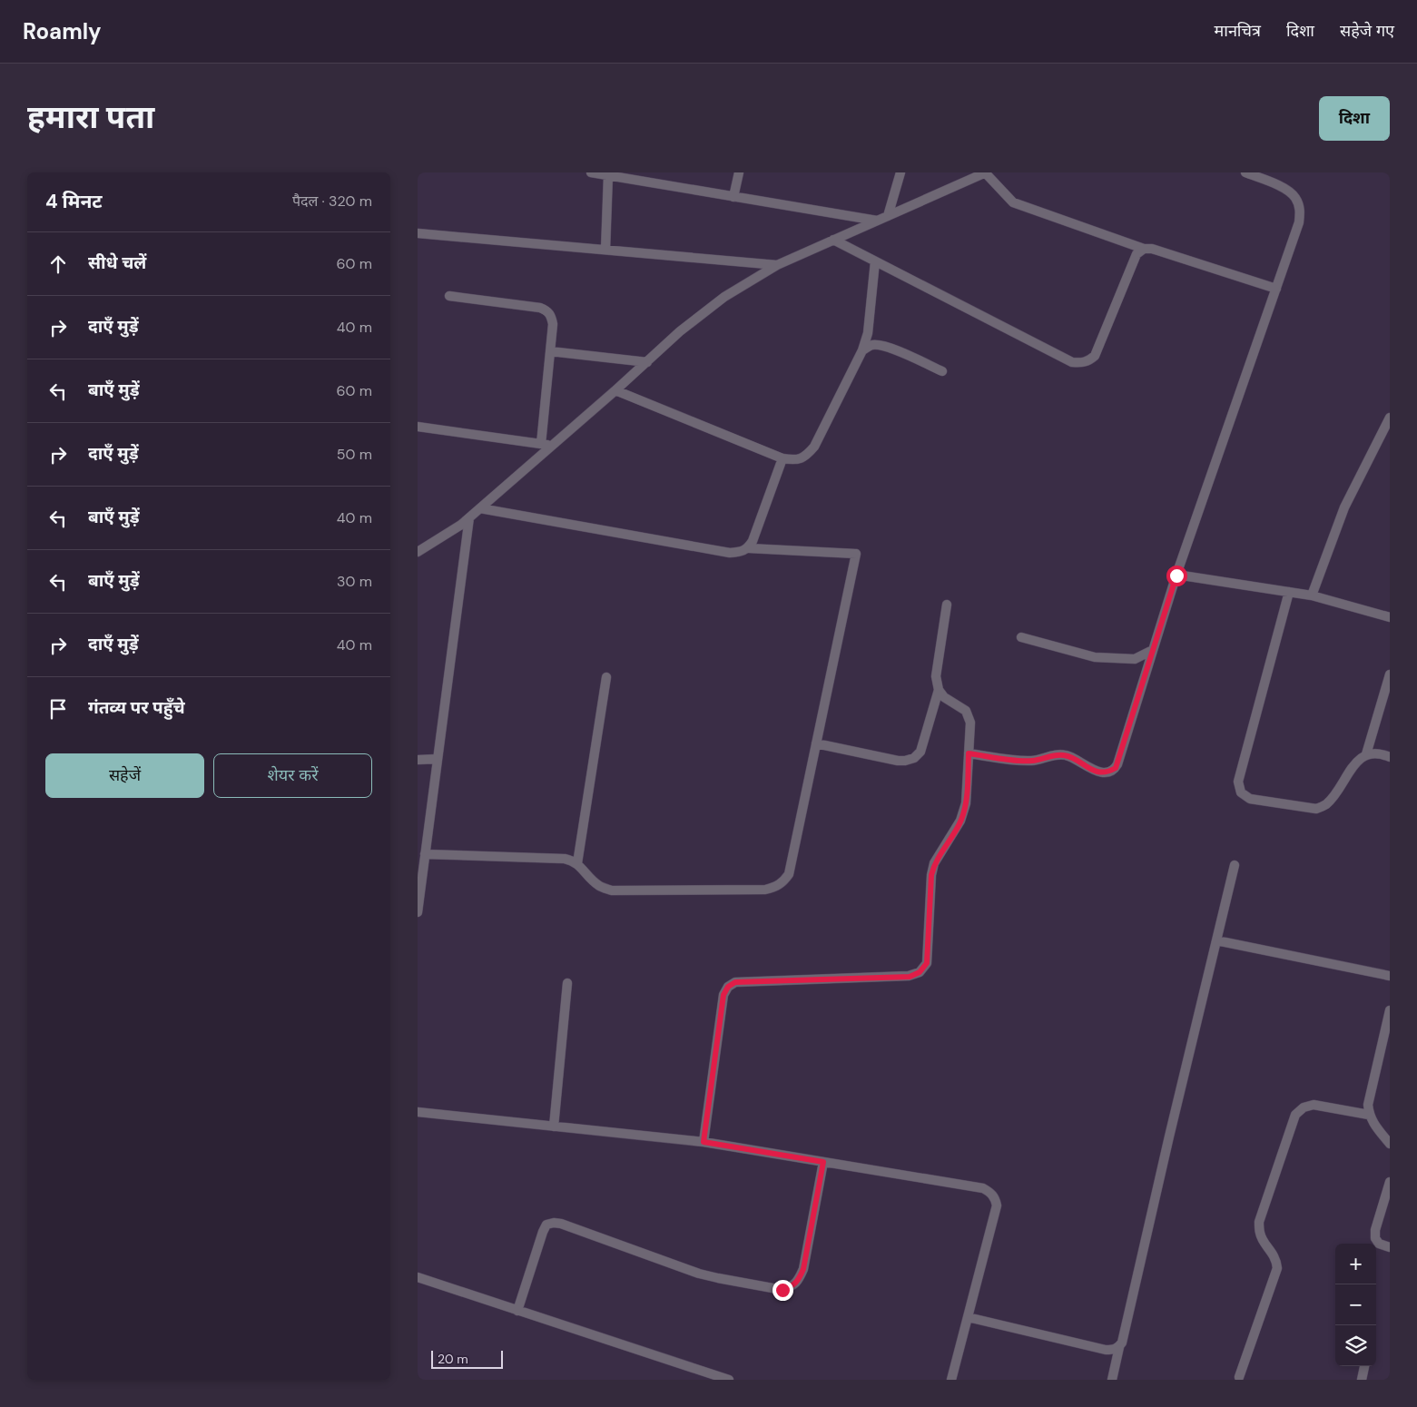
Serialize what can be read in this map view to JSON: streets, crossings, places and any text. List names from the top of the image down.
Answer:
{
  "scale_bar": "20 m",
  "page": {
    "header": "Roamly",
    "nav": ["मानचित्र", "दिशा", "सहेजे गए"],
    "title": "हमारा पता",
    "buttons": [
      "दिशा",
      ["सहेजें", "शेयर करें"]
    ],
    "heading": ["4 मिनट", "पैदल · 320 m"],
    "list": [
      ["सीधे चलें", "60 m"],
      ["दाएँ मुड़ें", "40 m"],
      ["बाएँ मुड़ें", "60 m"],
      ["दाएँ मुड़ें", "50 m"],
      ["बाएँ मुड़ें", "40 m"],
      ["बाएँ मुड़ें", "30 m"],
      ["दाएँ मुड़ें", "40 m"],
      "गंतव्य पर पहुँचे"
    ],
    "map_buttons": ["+", "−"],
    "scale": "20 m"
  }
}
